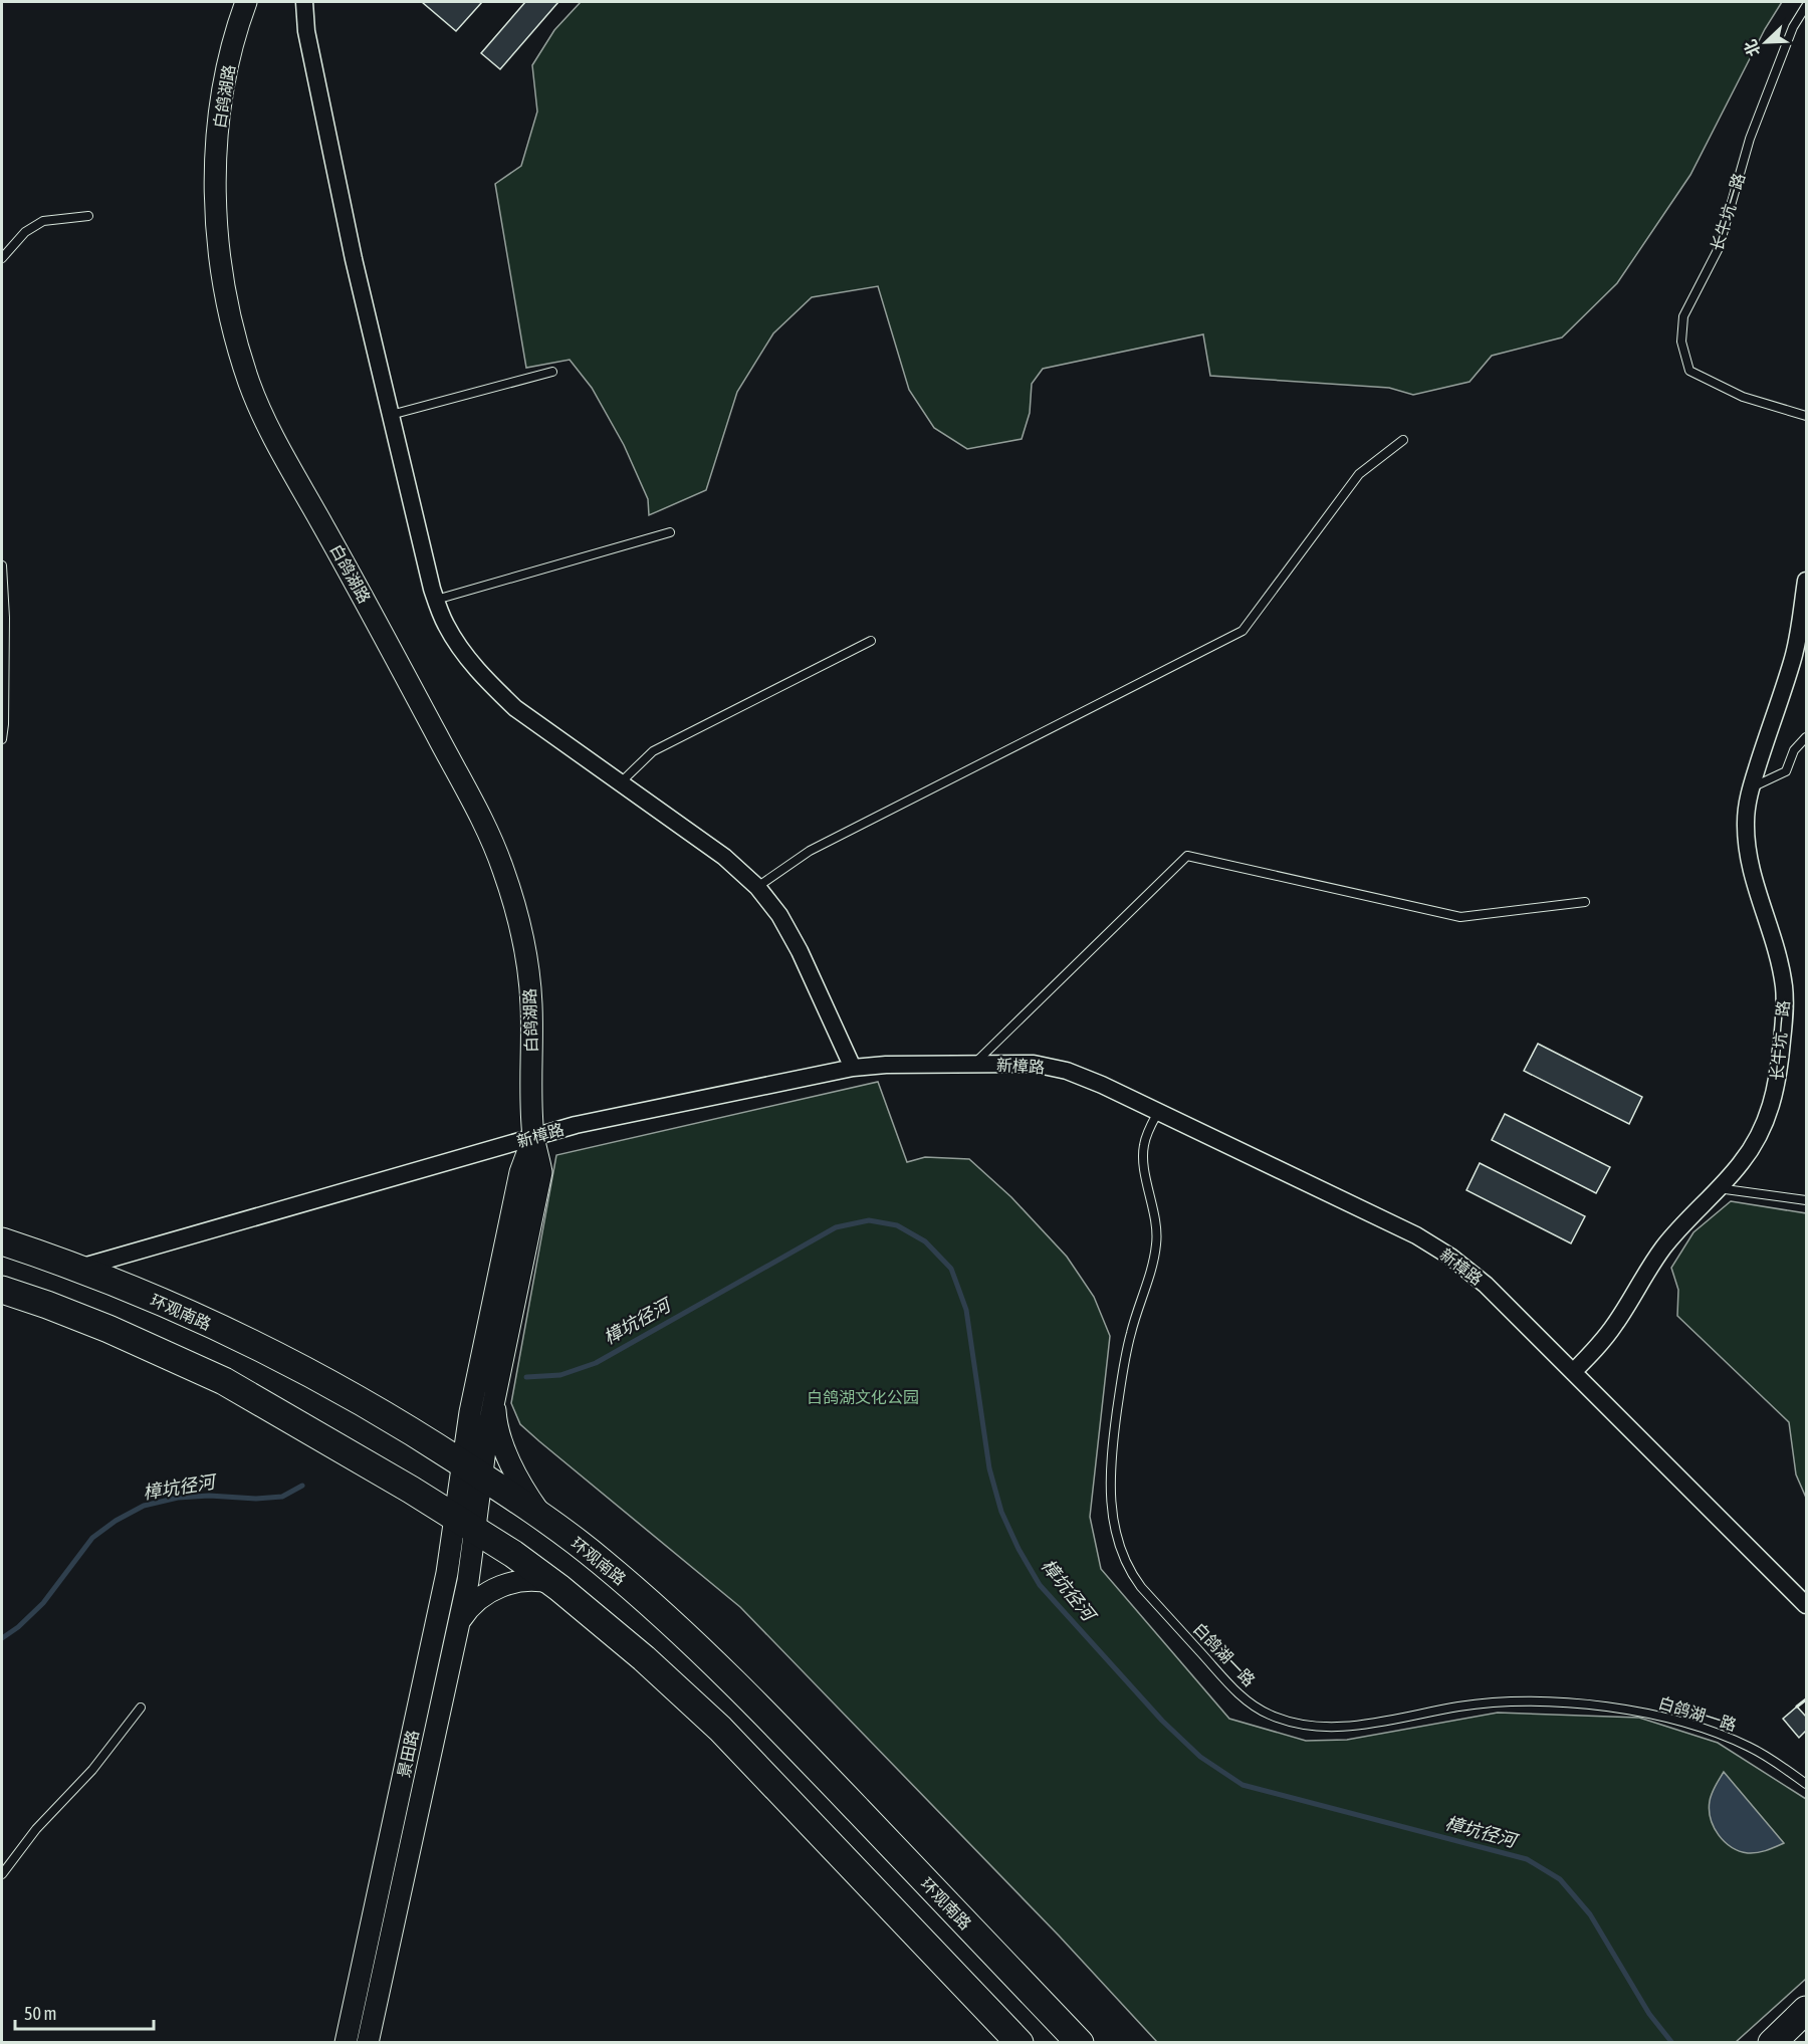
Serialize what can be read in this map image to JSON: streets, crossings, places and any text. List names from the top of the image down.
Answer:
{
  "streets": {
    "main road": ["环观南路"],
    "street": [
      "白鸽湖路",
      "长牛坑一路",
      "新樟路",
      "景田路"
    ],
    "lane": ["白鸽湖一路"]
  },
  "crossings": [
    ["白鸽湖路", "新樟路"],
    ["白鸽湖路", "环观南路"],
    ["白鸽湖路", "景田路"],
    ["长牛坑一路", "新樟路"],
    ["新樟路", "环观南路"],
    ["新樟路", "白鸽湖一路"],
    ["环观南路", "景田路"]
  ],
  "water": ["樟坑径河"],
  "parks": ["白鸽湖文化公园"],
  "scale_bar": "50 m",
  "north": "bottom left"
}
